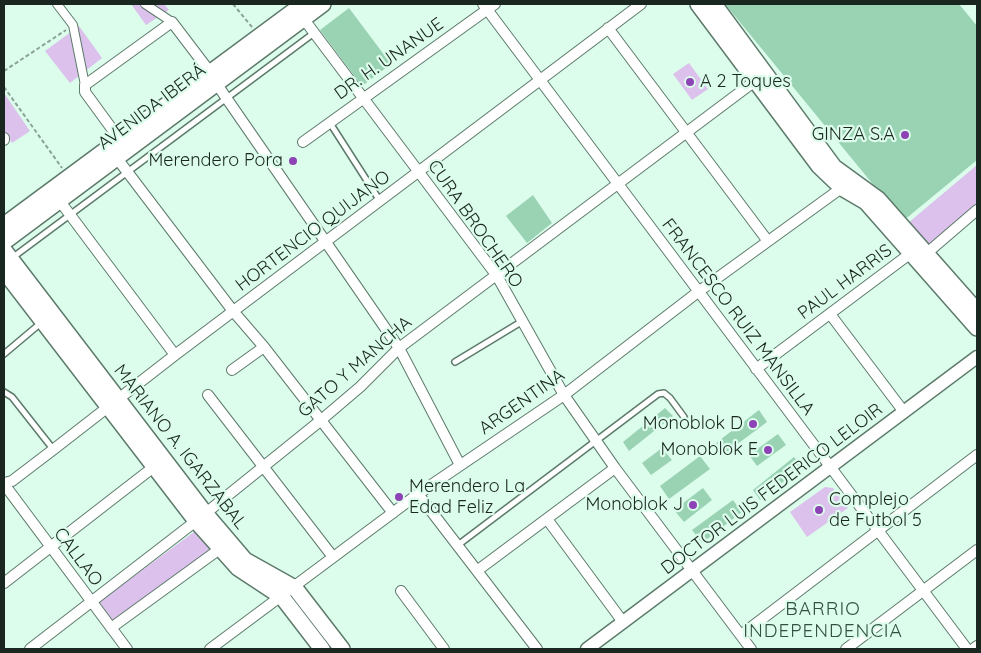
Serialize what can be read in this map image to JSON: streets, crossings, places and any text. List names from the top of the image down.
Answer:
{
  "streets": {
    "main road": ["AVENIDA IBERÁ", "MARIANO A. IGARZABAL"],
    "street": [
      "DR. H. UNANUE",
      "CURA BROCHERO",
      "HORTENCIO QUIJANO",
      "PAUL HARRIS",
      "FRANCESCO RUIZ MANSILLA",
      "GATO Y MANCHA",
      "ARGENTINA",
      "DOCTOR LUIS FEDERICO LELOIR",
      "CALLAO"
    ]
  },
  "crossings": [
    ["DR. H. UNANUE", "CURA BROCHERO"],
    ["DR. H. UNANUE", "FRANCESCO RUIZ MANSILLA"],
    ["AVENIDA IBERÁ", "CURA BROCHERO"],
    ["CURA BROCHERO", "HORTENCIO QUIJANO"],
    ["CURA BROCHERO", "GATO Y MANCHA"],
    ["CURA BROCHERO", "ARGENTINA"],
    ["CURA BROCHERO", "DOCTOR LUIS FEDERICO LELOIR"],
    ["HORTENCIO QUIJANO", "FRANCESCO RUIZ MANSILLA"],
    ["HORTENCIO QUIJANO", "MARIANO A. IGARZABAL"],
    ["HORTENCIO QUIJANO", "CALLAO"],
    ["PAUL HARRIS", "FRANCESCO RUIZ MANSILLA"],
    ["FRANCESCO RUIZ MANSILLA", "GATO Y MANCHA"],
    ["FRANCESCO RUIZ MANSILLA", "ARGENTINA"],
    ["FRANCESCO RUIZ MANSILLA", "DOCTOR LUIS FEDERICO LELOIR"],
    ["GATO Y MANCHA", "MARIANO A. IGARZABAL"],
    ["GATO Y MANCHA", "CALLAO"],
    ["ARGENTINA", "MARIANO A. IGARZABAL"]
  ],
  "districts": ["BARRIO INDEPENDENCIA"],
  "places": [
    "A 2 Toques",
    "GINZA S.A",
    "Merendero Pora",
    "Monoblok D",
    "Monoblok E",
    "Merendero La Edad Feliz",
    "Monoblok J",
    "Complejo de Futbol 5"
  ]
}
